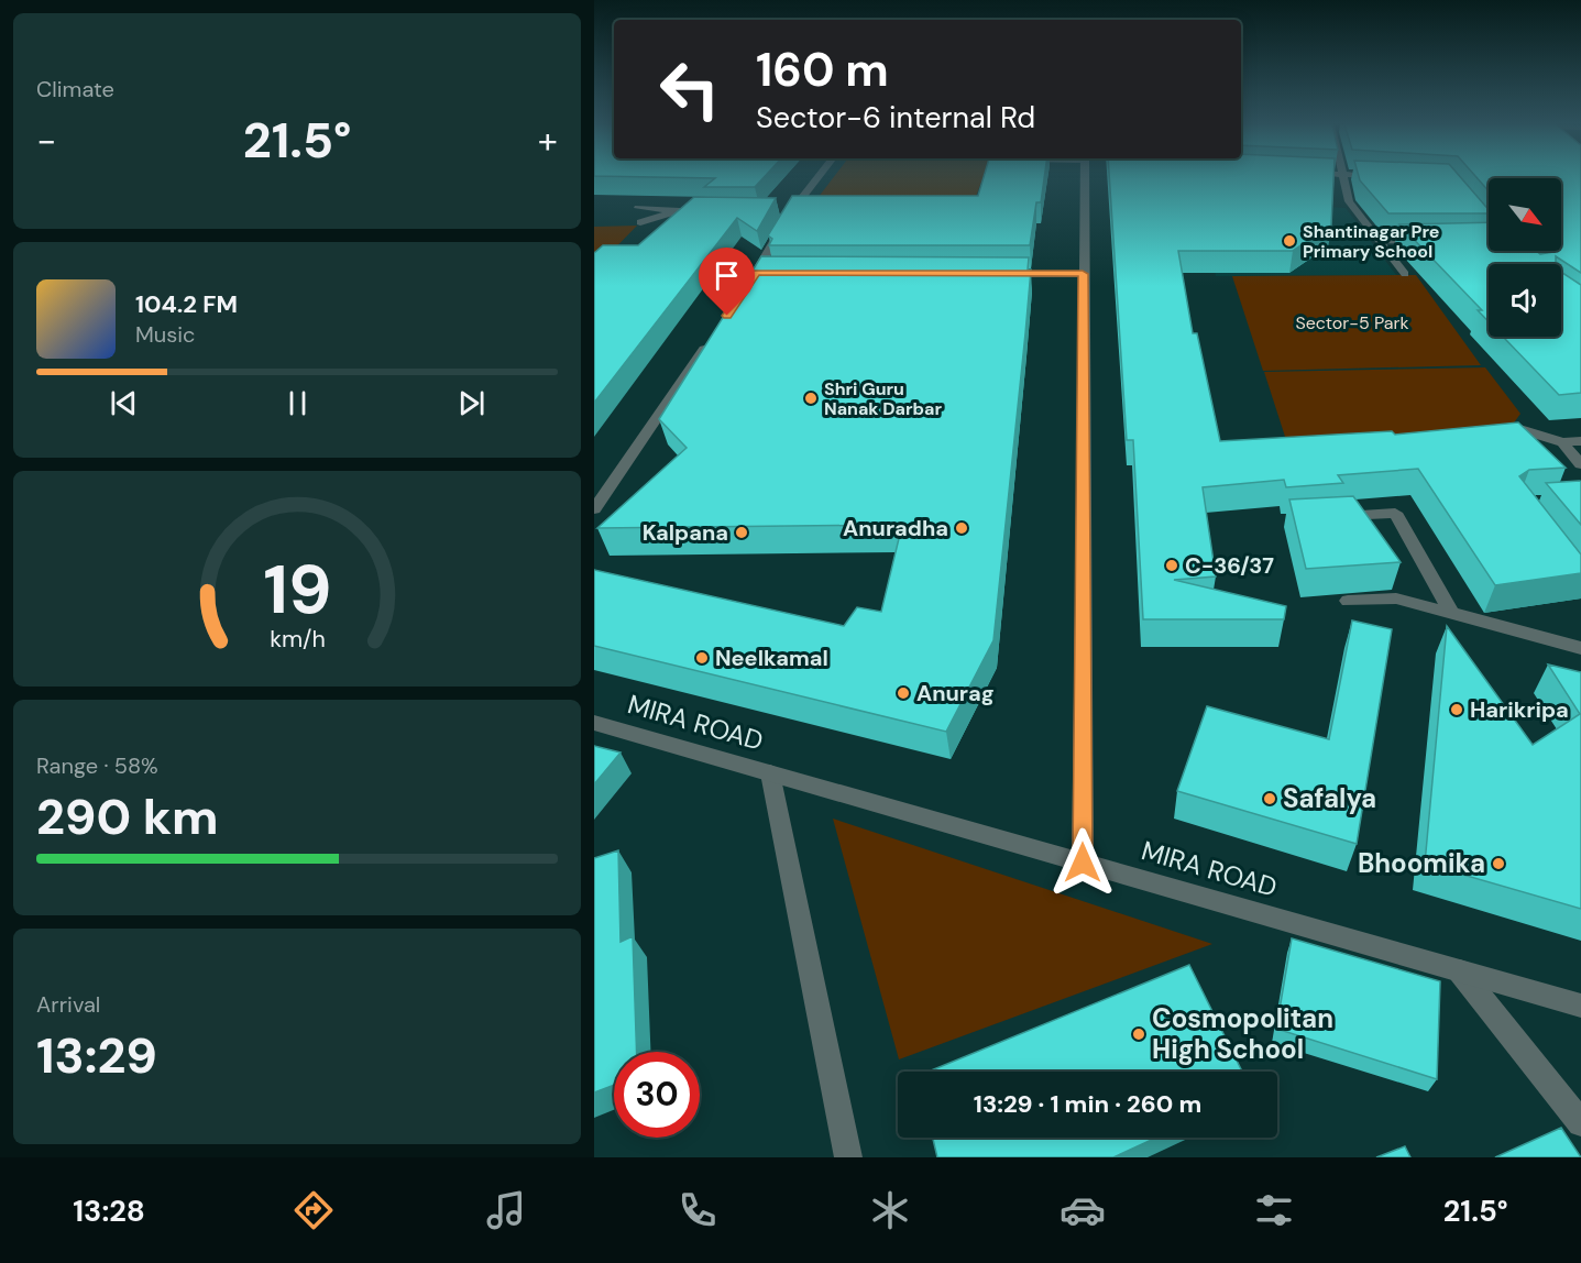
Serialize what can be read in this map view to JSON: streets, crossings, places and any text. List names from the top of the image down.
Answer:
{
  "streets": {
    "street": ["MIRA ROAD"]
  },
  "parks": ["Sector-5 Park"],
  "places": [
    "Shantinagar Pre Primary School",
    "Shri Guru Nanak Darbar",
    "Anuradha",
    "Kalpana",
    "C-36/37",
    "Neelkamal",
    "Anurag",
    "Harikripa",
    "Safalya",
    "Bhoomika",
    "Cosmopolitan High School"
  ],
  "north": "bottom right",
  "page": {
    "tile": [
      "Climate",
      ["Range · 58%", "290 km"],
      ["Arrival", "13:29"]
    ],
    "turn": ["160 m", "Sector-6 internal Rd"],
    "heat": ["−", "21.5°", "+"],
    "song": ["104.2 FM", "Music"],
    "limit": "30",
    "trip": "13:29 · 1 min · 260 m",
    "tabs": ["13:28", "21.5°"],
    "gauge": ["19", "km/h"]
  }
}
